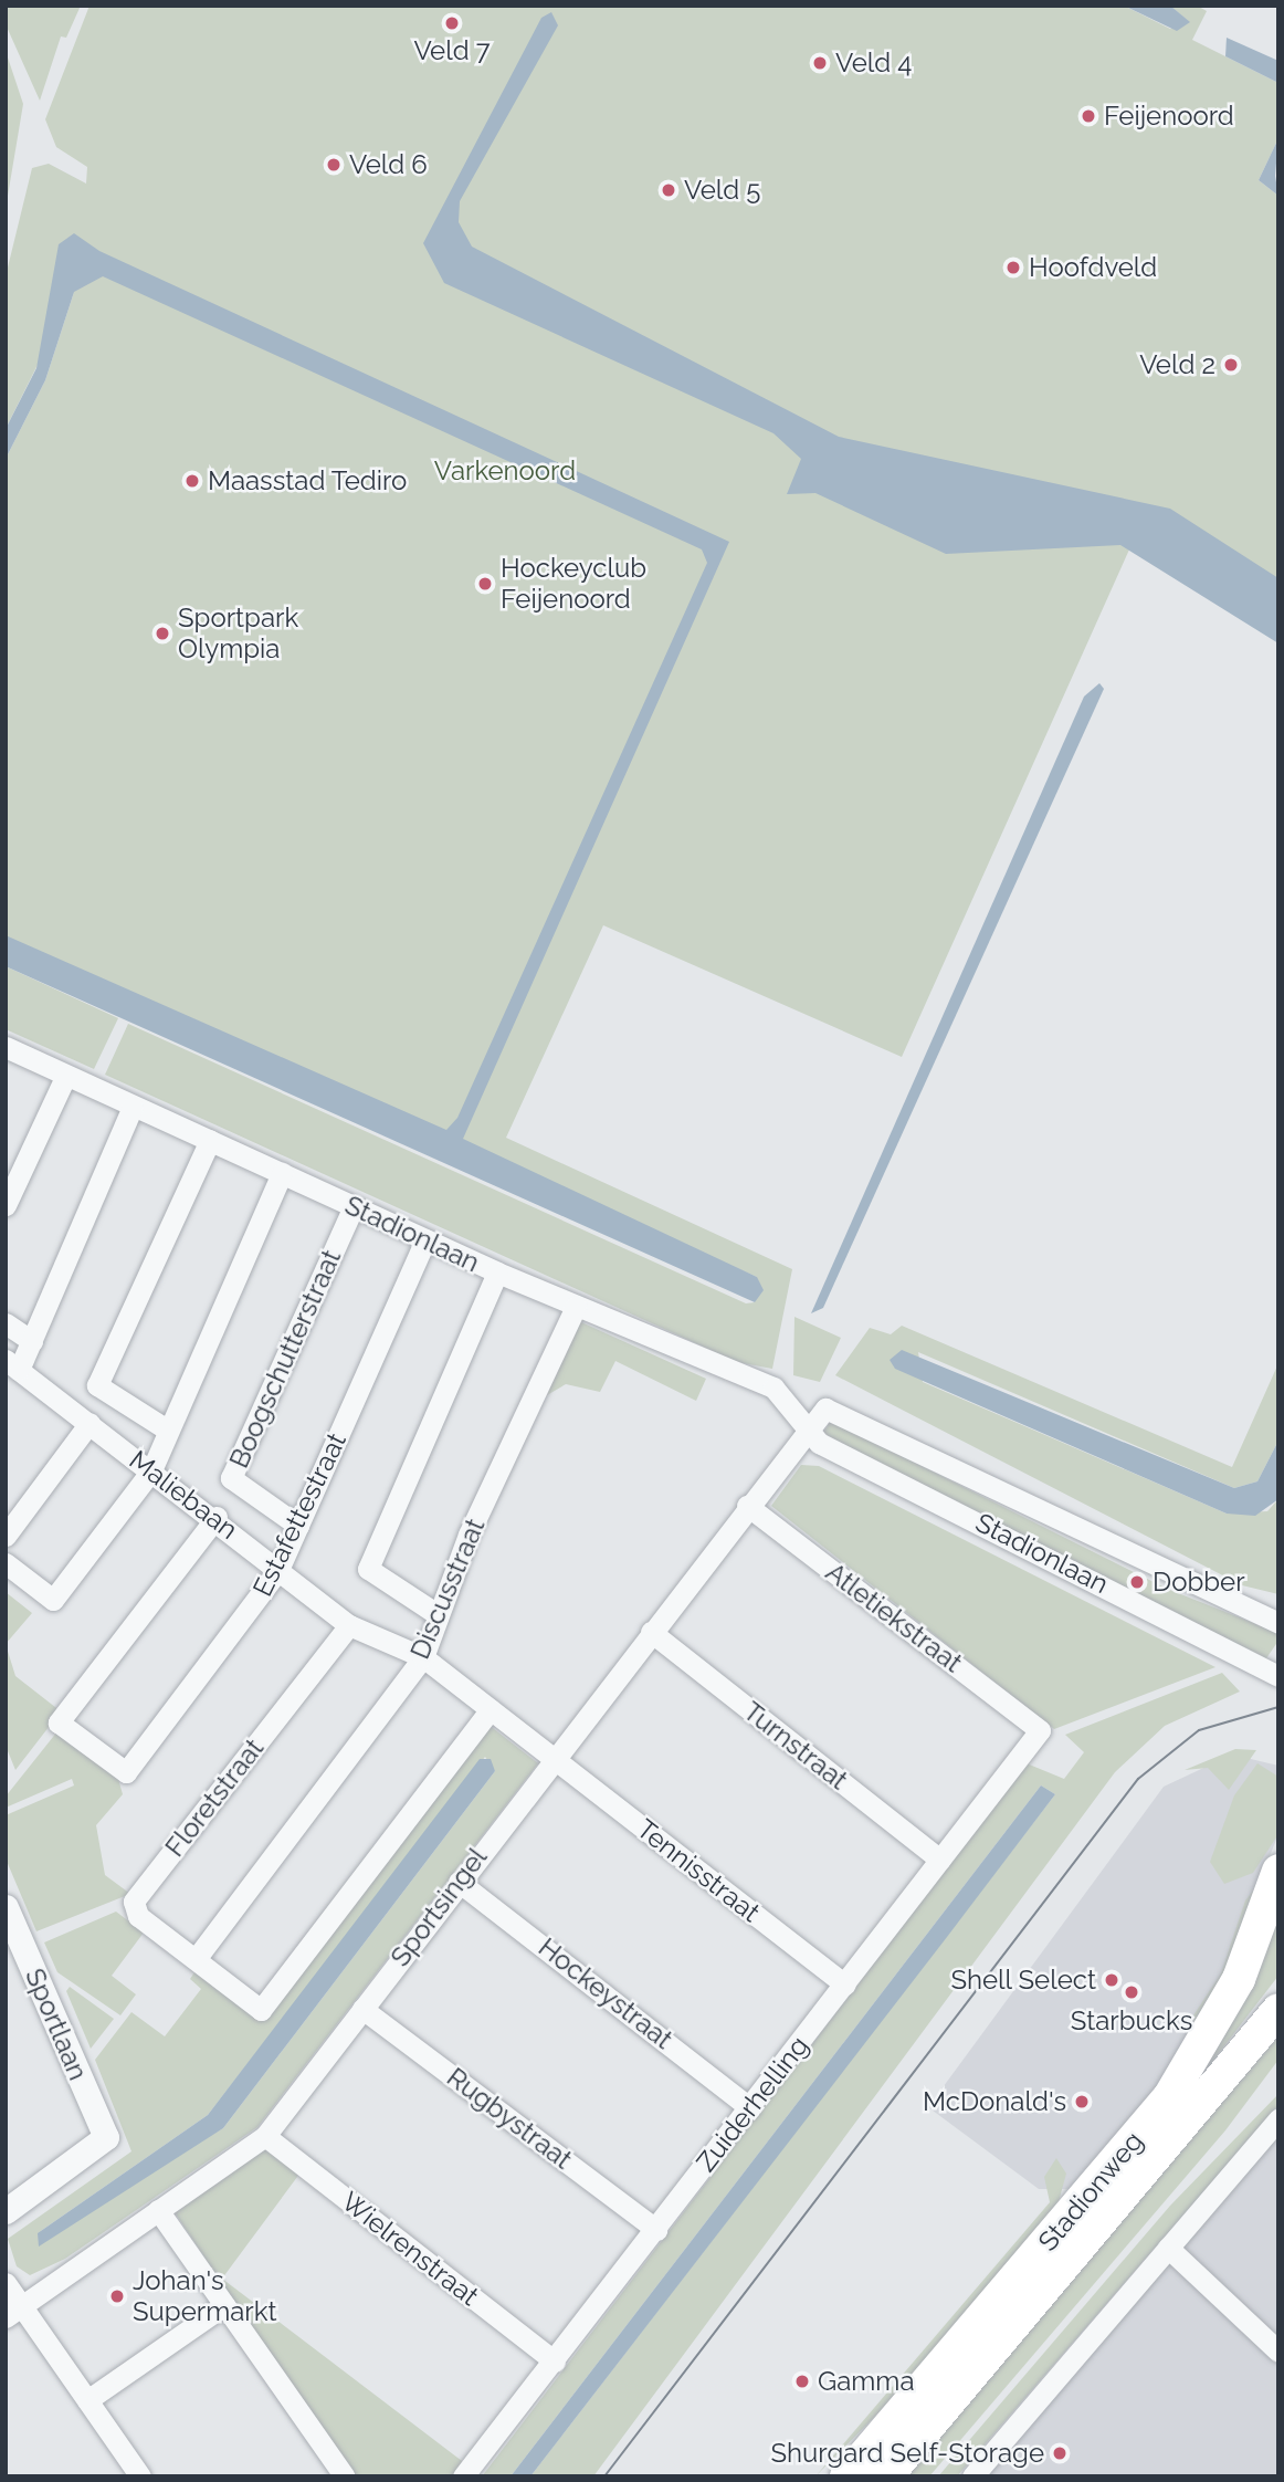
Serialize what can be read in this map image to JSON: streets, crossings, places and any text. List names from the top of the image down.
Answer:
{
  "streets": {
    "main road": ["Stadionweg"],
    "street": [
      "Stadionlaan",
      "Boogschutterstraat",
      "Maliebaan",
      "Estafettestraat",
      "Discusstraat",
      "Atletiekstraat",
      "Turnstraat",
      "Floretstraat",
      "Tennisstraat",
      "Sportsingel",
      "Hockeystraat",
      "Sportlaan",
      "Zuiderhelling",
      "Rugbystraat",
      "Wielrenstraat"
    ]
  },
  "crossings": [
    ["Stadionlaan", "Boogschutterstraat"],
    ["Stadionlaan", "Estafettestraat"],
    ["Stadionlaan", "Discusstraat"],
    ["Stadionlaan", "Sportsingel"],
    ["Boogschutterstraat", "Estafettestraat"],
    ["Maliebaan", "Estafettestraat"],
    ["Maliebaan", "Discusstraat"],
    ["Maliebaan", "Floretstraat"],
    ["Maliebaan", "Tennisstraat"],
    ["Maliebaan", "Sportsingel"],
    ["Discusstraat", "Floretstraat"],
    ["Atletiekstraat", "Sportsingel"],
    ["Atletiekstraat", "Zuiderhelling"],
    ["Turnstraat", "Sportsingel"],
    ["Turnstraat", "Zuiderhelling"],
    ["Tennisstraat", "Sportsingel"],
    ["Tennisstraat", "Zuiderhelling"],
    ["Sportsingel", "Hockeystraat"],
    ["Sportsingel", "Rugbystraat"],
    ["Sportsingel", "Wielrenstraat"],
    ["Hockeystraat", "Zuiderhelling"],
    ["Zuiderhelling", "Rugbystraat"],
    ["Zuiderhelling", "Wielrenstraat"]
  ],
  "parks": ["Varkenoord"],
  "places": [
    "Veld 7",
    "Veld 4",
    "Feijenoord",
    "Veld 6",
    "Veld 5",
    "Hoofdveld",
    "Veld 2",
    "Maasstad Tediro",
    "Hockeyclub Feijenoord",
    "Sportpark Olympia",
    "Dobber",
    "Shell Select",
    "Starbucks",
    "McDonald's",
    "Johan's Supermarkt",
    "Gamma",
    "Shurgard Self-Storage"
  ]
}
